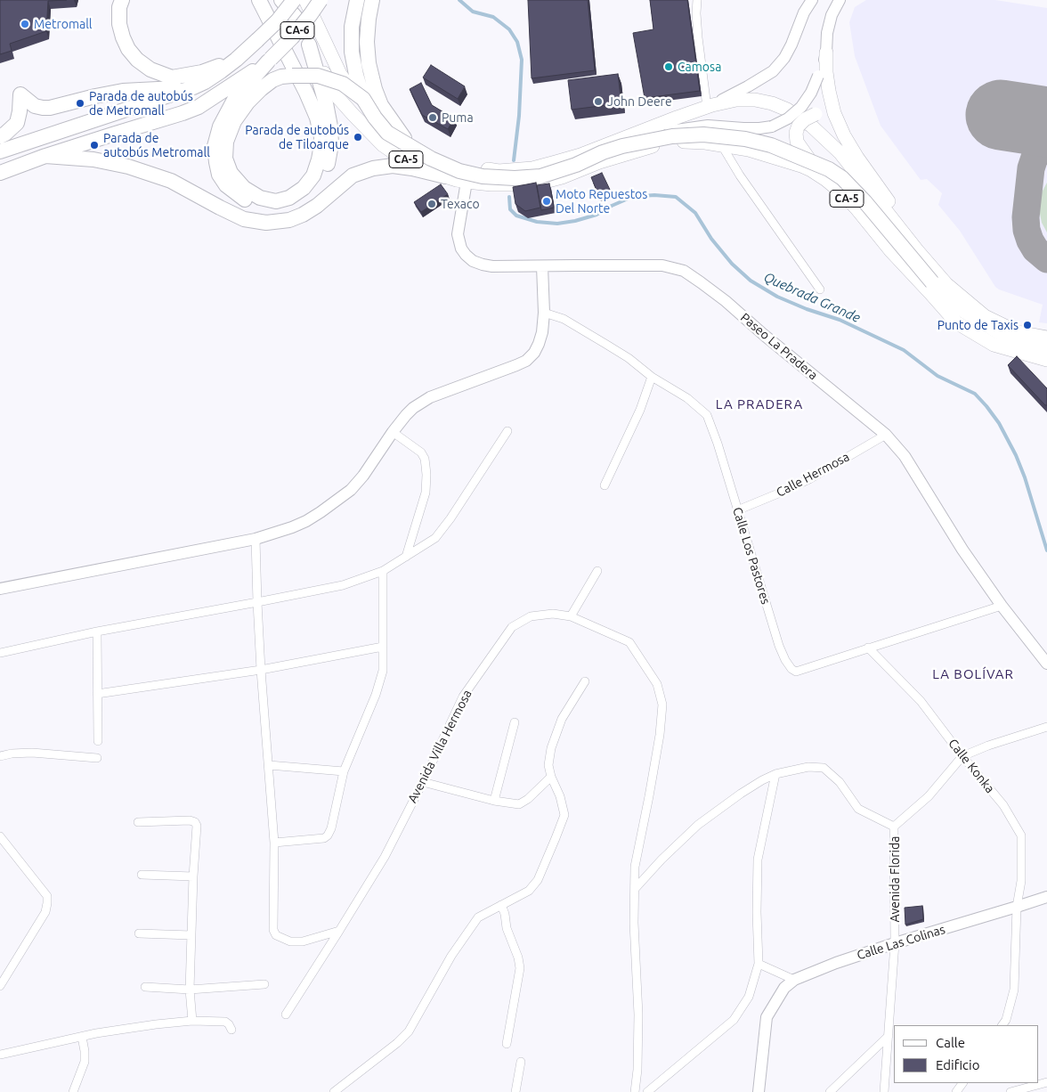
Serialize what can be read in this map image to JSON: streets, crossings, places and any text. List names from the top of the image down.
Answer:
{
  "streets": {
    "highway": ["CA-6"],
    "main road": ["CA-5"],
    "street": [
      "Paseo La Pradera",
      "Calle Hermosa",
      "Calle Los Pastores",
      "Avenida Villa Hermosa",
      "Calle Konka",
      "Avenida Florida",
      "Calle Las Colinas"
    ]
  },
  "crossings": [
    ["CA-5", "Paseo La Pradera"],
    ["Paseo La Pradera", "Calle Hermosa"],
    ["Paseo La Pradera", "Calle Los Pastores"],
    ["Calle Hermosa", "Calle Los Pastores"],
    ["Calle Los Pastores", "Calle Konka"],
    ["Calle Konka", "Calle Las Colinas"],
    ["Avenida Florida", "Calle Las Colinas"]
  ],
  "districts": ["LA PRADERA", "LA BOLÍVAR"],
  "water": ["Quebrada Grande"],
  "places": [
    "Metromall",
    "Camosa",
    "John Deere",
    "Parada de autobús de Metromall",
    "Puma",
    "Parada de autobús de Tiloarque",
    "Parada de autobús Metromall",
    "Moto Repuestos Del Norte",
    "Texaco",
    "Punto de Taxis"
  ],
  "legend": ["Calle", "Edificio"]
}
